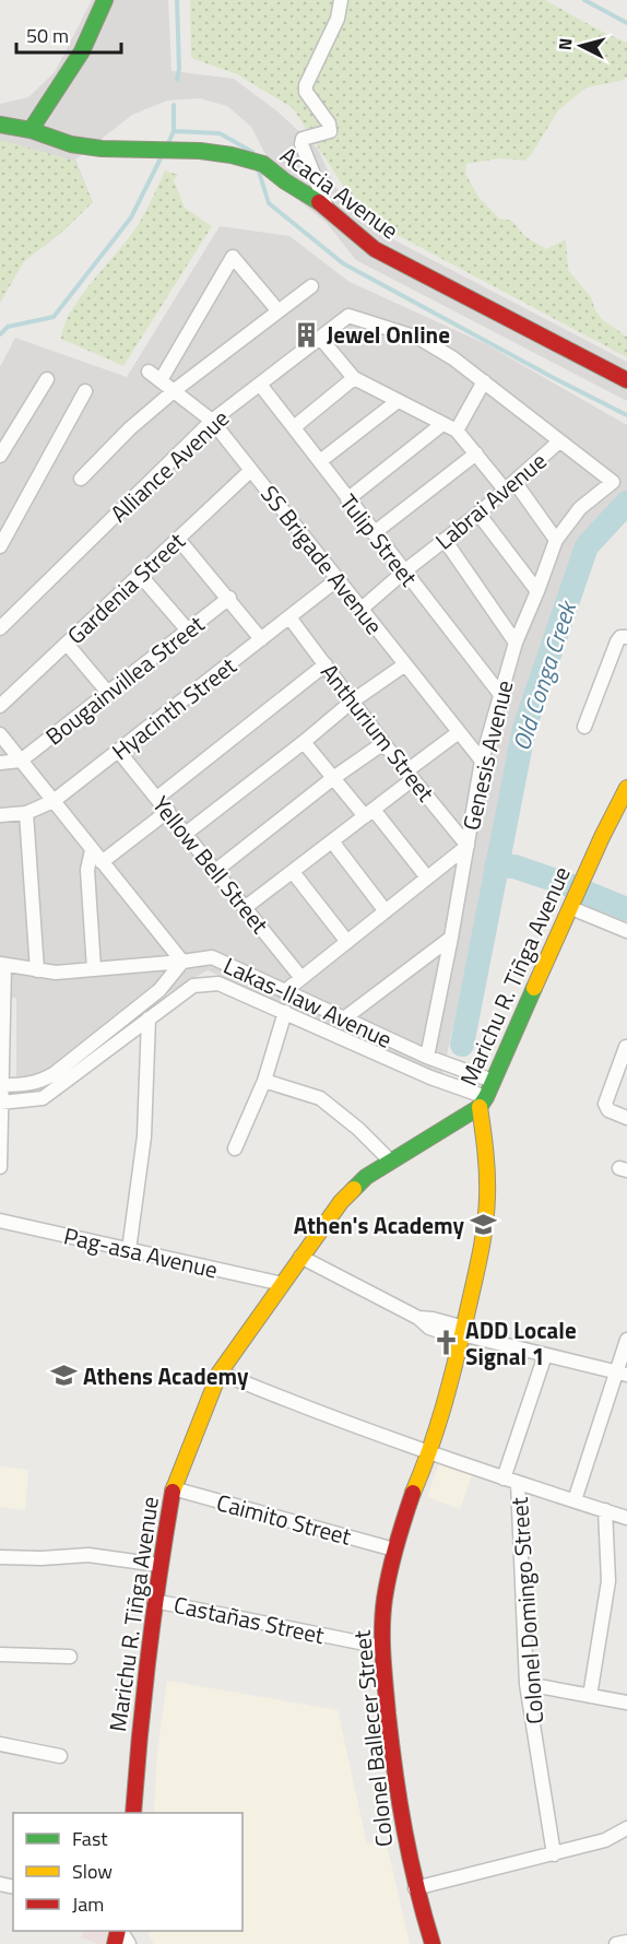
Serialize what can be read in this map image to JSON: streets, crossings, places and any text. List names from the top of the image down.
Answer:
{
  "streets": {
    "street": [
      "Acacia Avenue",
      "Alliance Avenue",
      "Labrai Avenue",
      "Tulip Street",
      "SS Brigade Avenue",
      "Gardenia Street",
      "Bougainvillea Street",
      "Hyacinth Street",
      "Anthurium Street",
      "Genesis Avenue",
      "Yellow Bell Street",
      "Marichu R. Tiñga Avenue",
      "Lakas-Ilaw Avenue",
      "Pag-asa Avenue",
      "Caimito Street",
      "Colonel Domingo Street",
      "Castañas Street",
      "Colonel Ballecer Street"
    ]
  },
  "crossings": [
    ["Alliance Avenue", "Tulip Street"],
    ["Alliance Avenue", "SS Brigade Avenue"],
    ["Labrai Avenue", "Tulip Street"],
    ["Labrai Avenue", "SS Brigade Avenue"],
    ["Labrai Avenue", "Genesis Avenue"],
    ["Tulip Street", "Genesis Avenue"],
    ["SS Brigade Avenue", "Gardenia Street"],
    ["SS Brigade Avenue", "Hyacinth Street"],
    ["SS Brigade Avenue", "Genesis Avenue"],
    ["Hyacinth Street", "Anthurium Street"],
    ["Hyacinth Street", "Yellow Bell Street"],
    ["Anthurium Street", "Genesis Avenue"],
    ["Genesis Avenue", "Lakas-Ilaw Avenue"],
    ["Marichu R. Tiñga Avenue", "Lakas-Ilaw Avenue"],
    ["Marichu R. Tiñga Avenue", "Pag-asa Avenue"],
    ["Marichu R. Tiñga Avenue", "Caimito Street"],
    ["Marichu R. Tiñga Avenue", "Castañas Street"],
    ["Marichu R. Tiñga Avenue", "Colonel Ballecer Street"],
    ["Caimito Street", "Colonel Ballecer Street"],
    ["Castañas Street", "Colonel Ballecer Street"]
  ],
  "water": ["Old Conga Creek"],
  "places": {
    "building": ["Jewel Online"],
    "school or university": ["Athen's Academy", "Athens Academy"],
    "church": ["ADD Locale Signal 1"]
  },
  "legend": ["Fast", "Slow", "Jam"],
  "scale_bar": "50 m",
  "north": "left"
}
